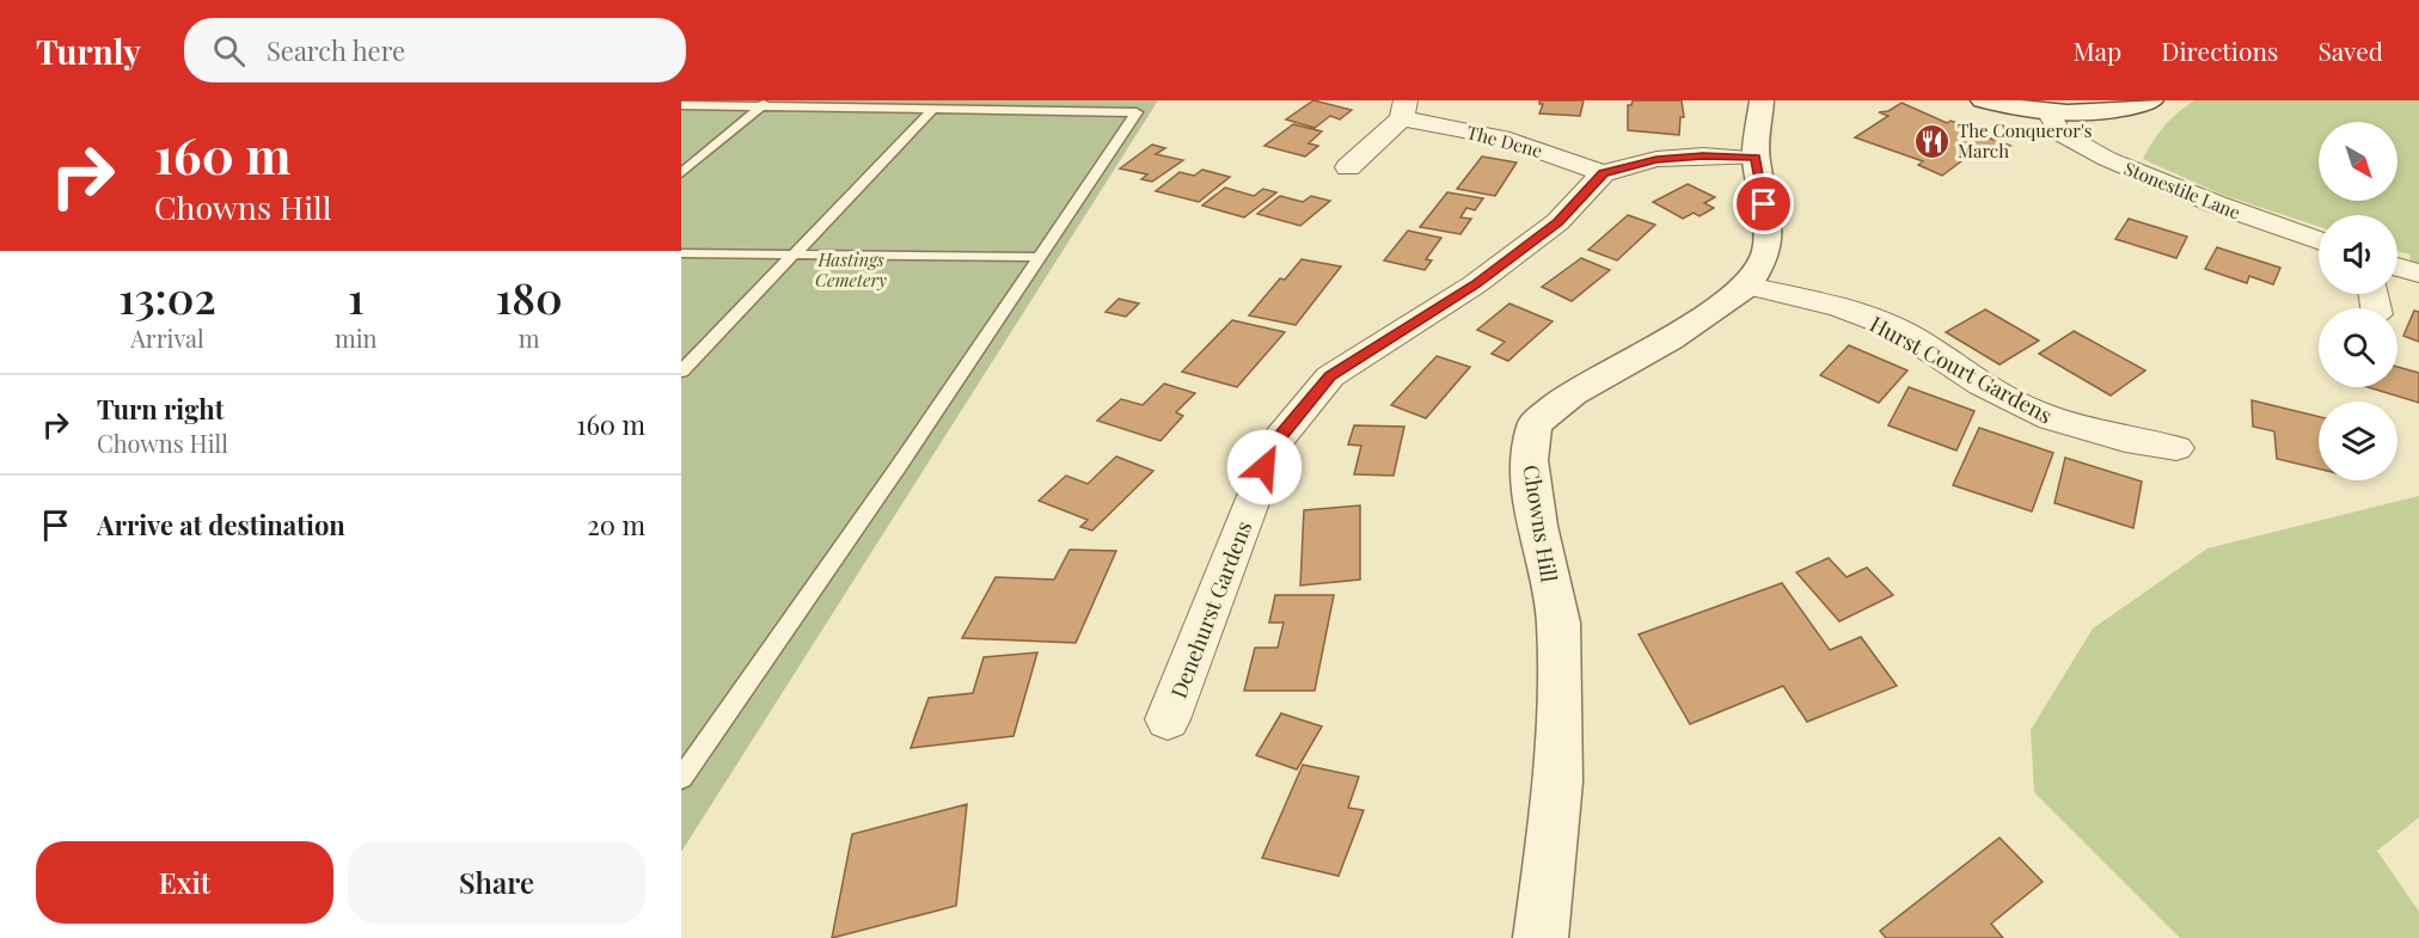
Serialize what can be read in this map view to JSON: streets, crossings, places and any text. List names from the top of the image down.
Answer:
{
  "streets": {
    "street": [
      "The Dene",
      "Stonestile Lane",
      "Hurst Court Gardens",
      "Chowns Hill",
      "Denehurst Gardens"
    ]
  },
  "crossings": [
    ["The Dene", "Denehurst Gardens"],
    ["Hurst Court Gardens", "Chowns Hill"]
  ],
  "parks": ["Hastings Cemetery"],
  "places": {
    "restaurant": ["The Conqueror's March"]
  },
  "north": "bottom right",
  "page": {
    "header": "Turnly",
    "search": "Search here",
    "nav": ["Map", "Directions", "Saved"],
    "turn": ["160 m", "Chowns Hill"],
    "eta": [
      "13:02",
      "Arrival",
      "1",
      "min",
      "180",
      "m"
    ],
    "list": [
      {
        "name": "Turn right",
        "note": "Chowns Hill",
        "value": "160 m"
      },
      {
        "name": "Arrive at destination",
        "value": "20 m"
      }
    ],
    "buttons": ["Exit", "Share"]
  }
}
